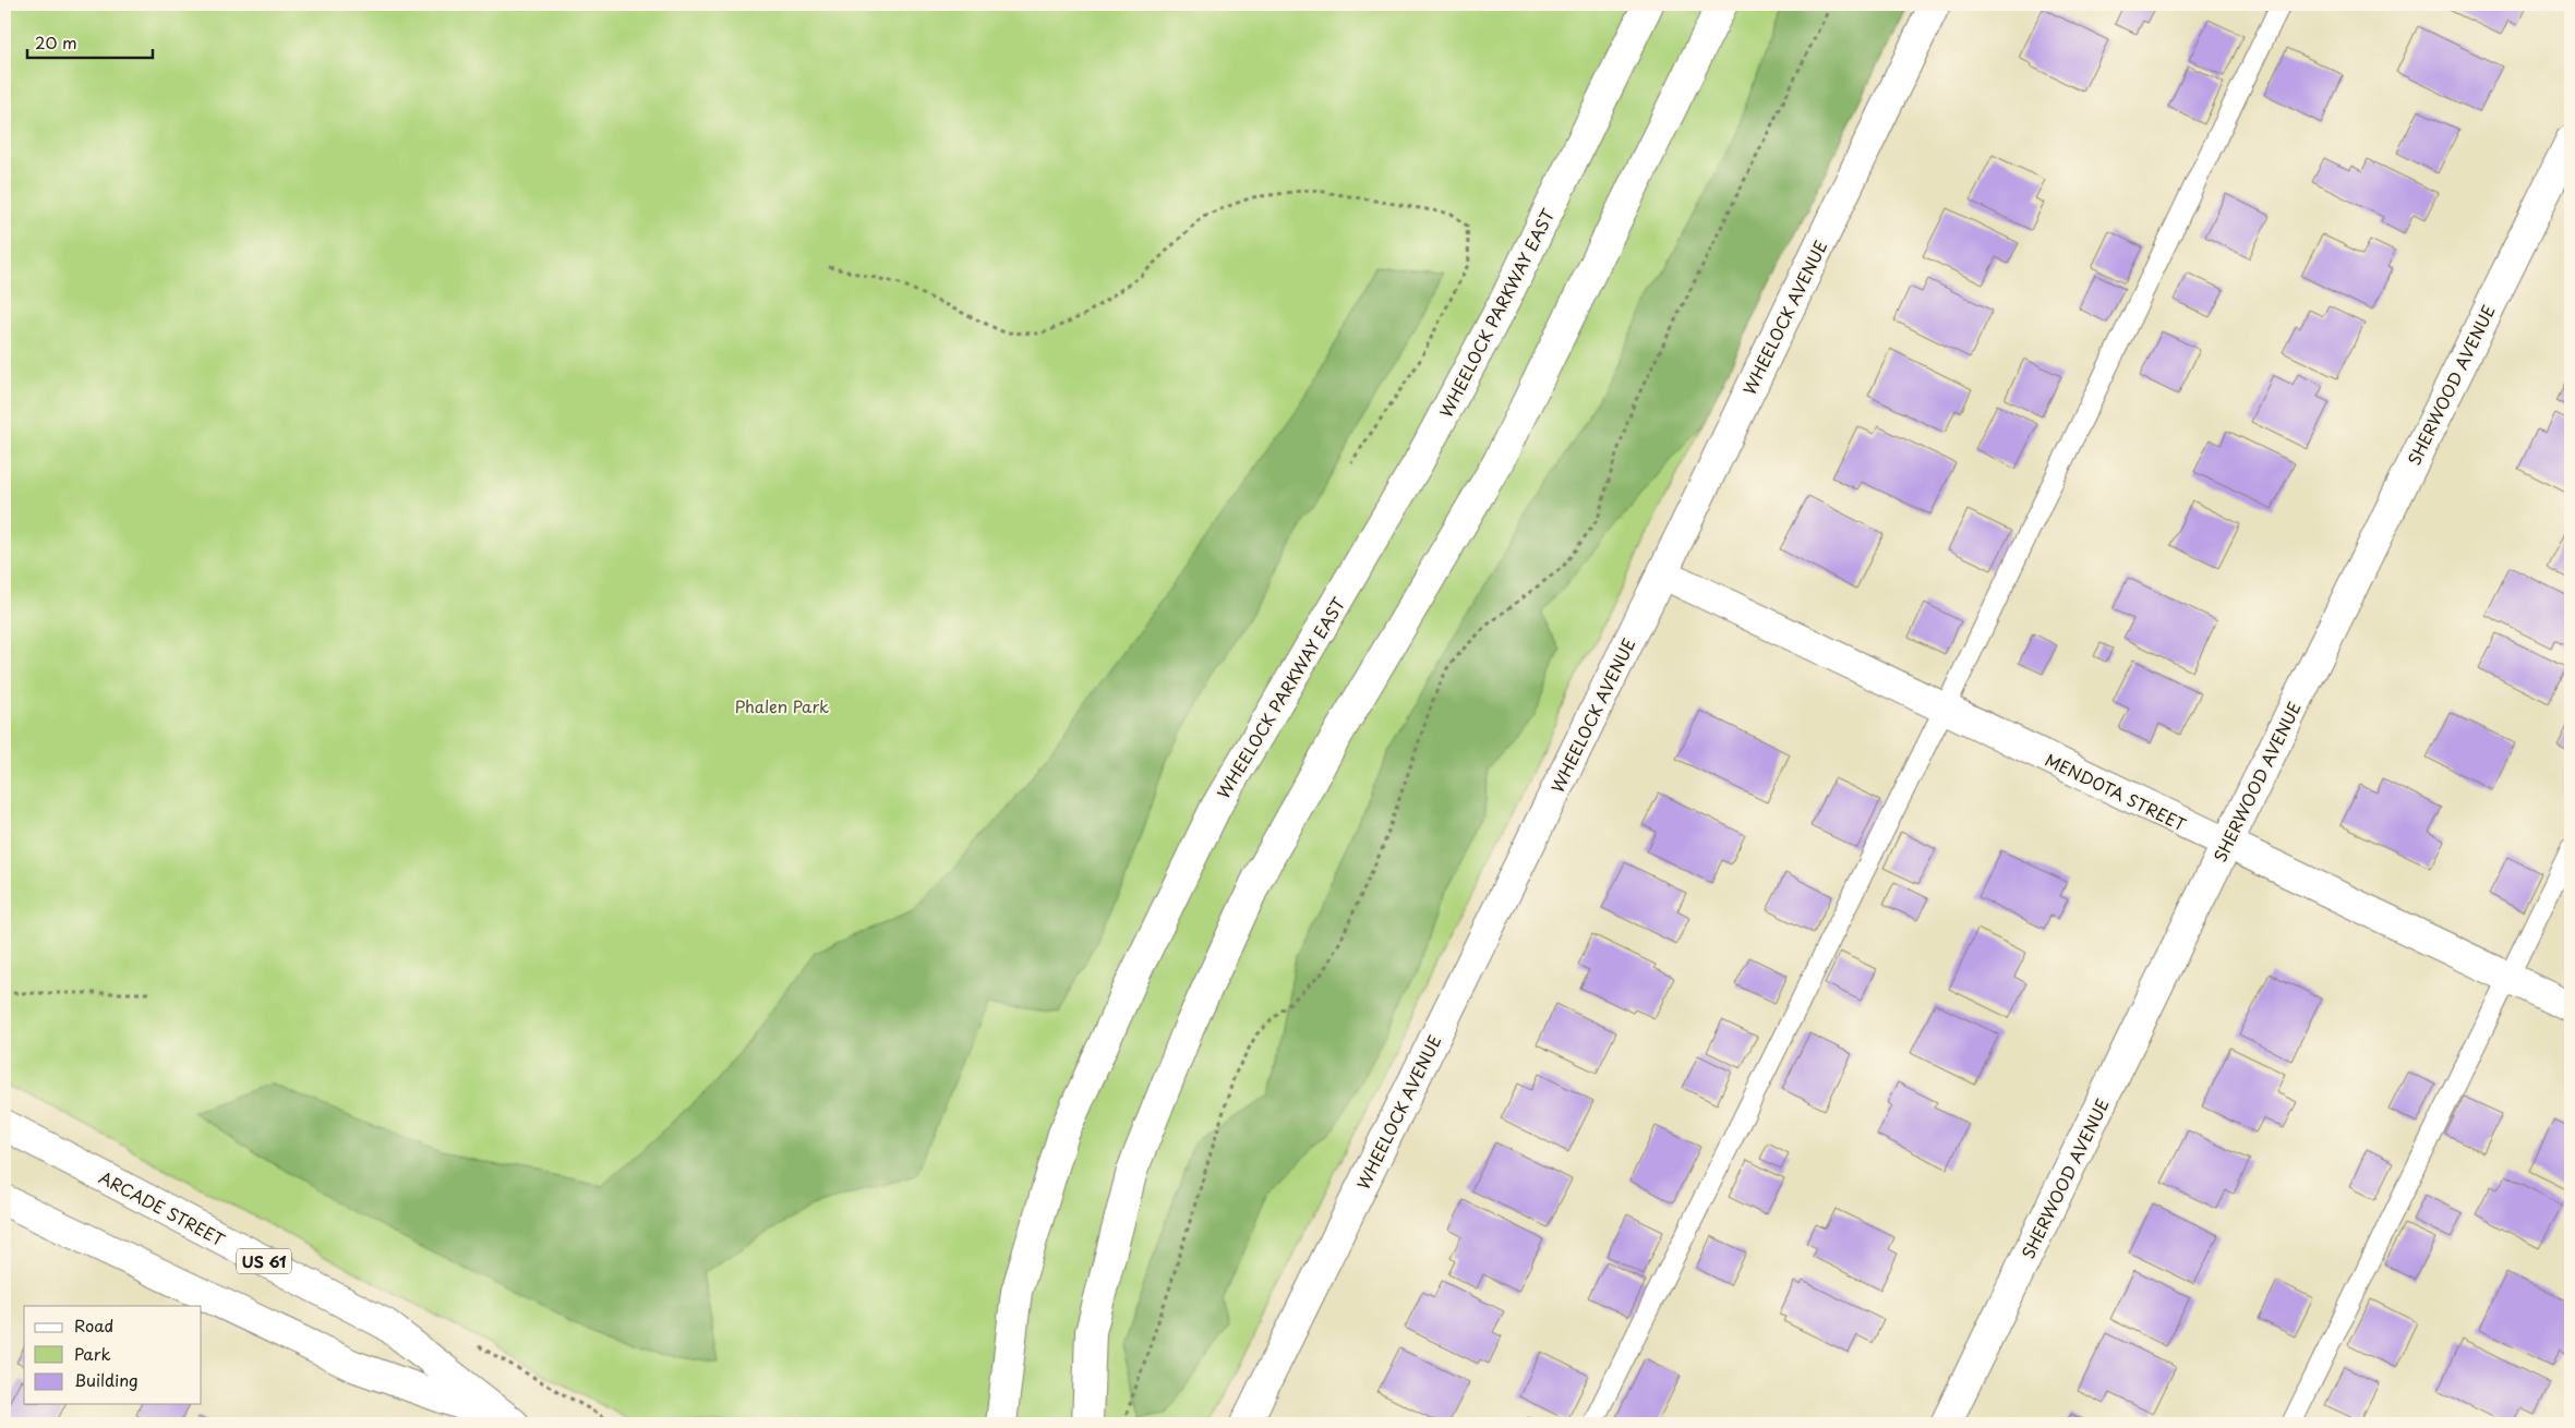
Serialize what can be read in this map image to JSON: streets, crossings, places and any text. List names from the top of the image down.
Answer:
{
  "streets": {
    "street": [
      "WHEELOCK PARKWAY EAST",
      "WHEELOCK AVENUE",
      "SHERWOOD AVENUE",
      "MENDOTA STREET",
      "ARCADE STREET",
      "US 61"
    ]
  },
  "crossings": [
    ["WHEELOCK AVENUE", "MENDOTA STREET"],
    ["SHERWOOD AVENUE", "MENDOTA STREET"]
  ],
  "parks": ["Phalen Park"],
  "legend": ["Road", "Park", "Building"],
  "scale_bar": "20 m"
}
